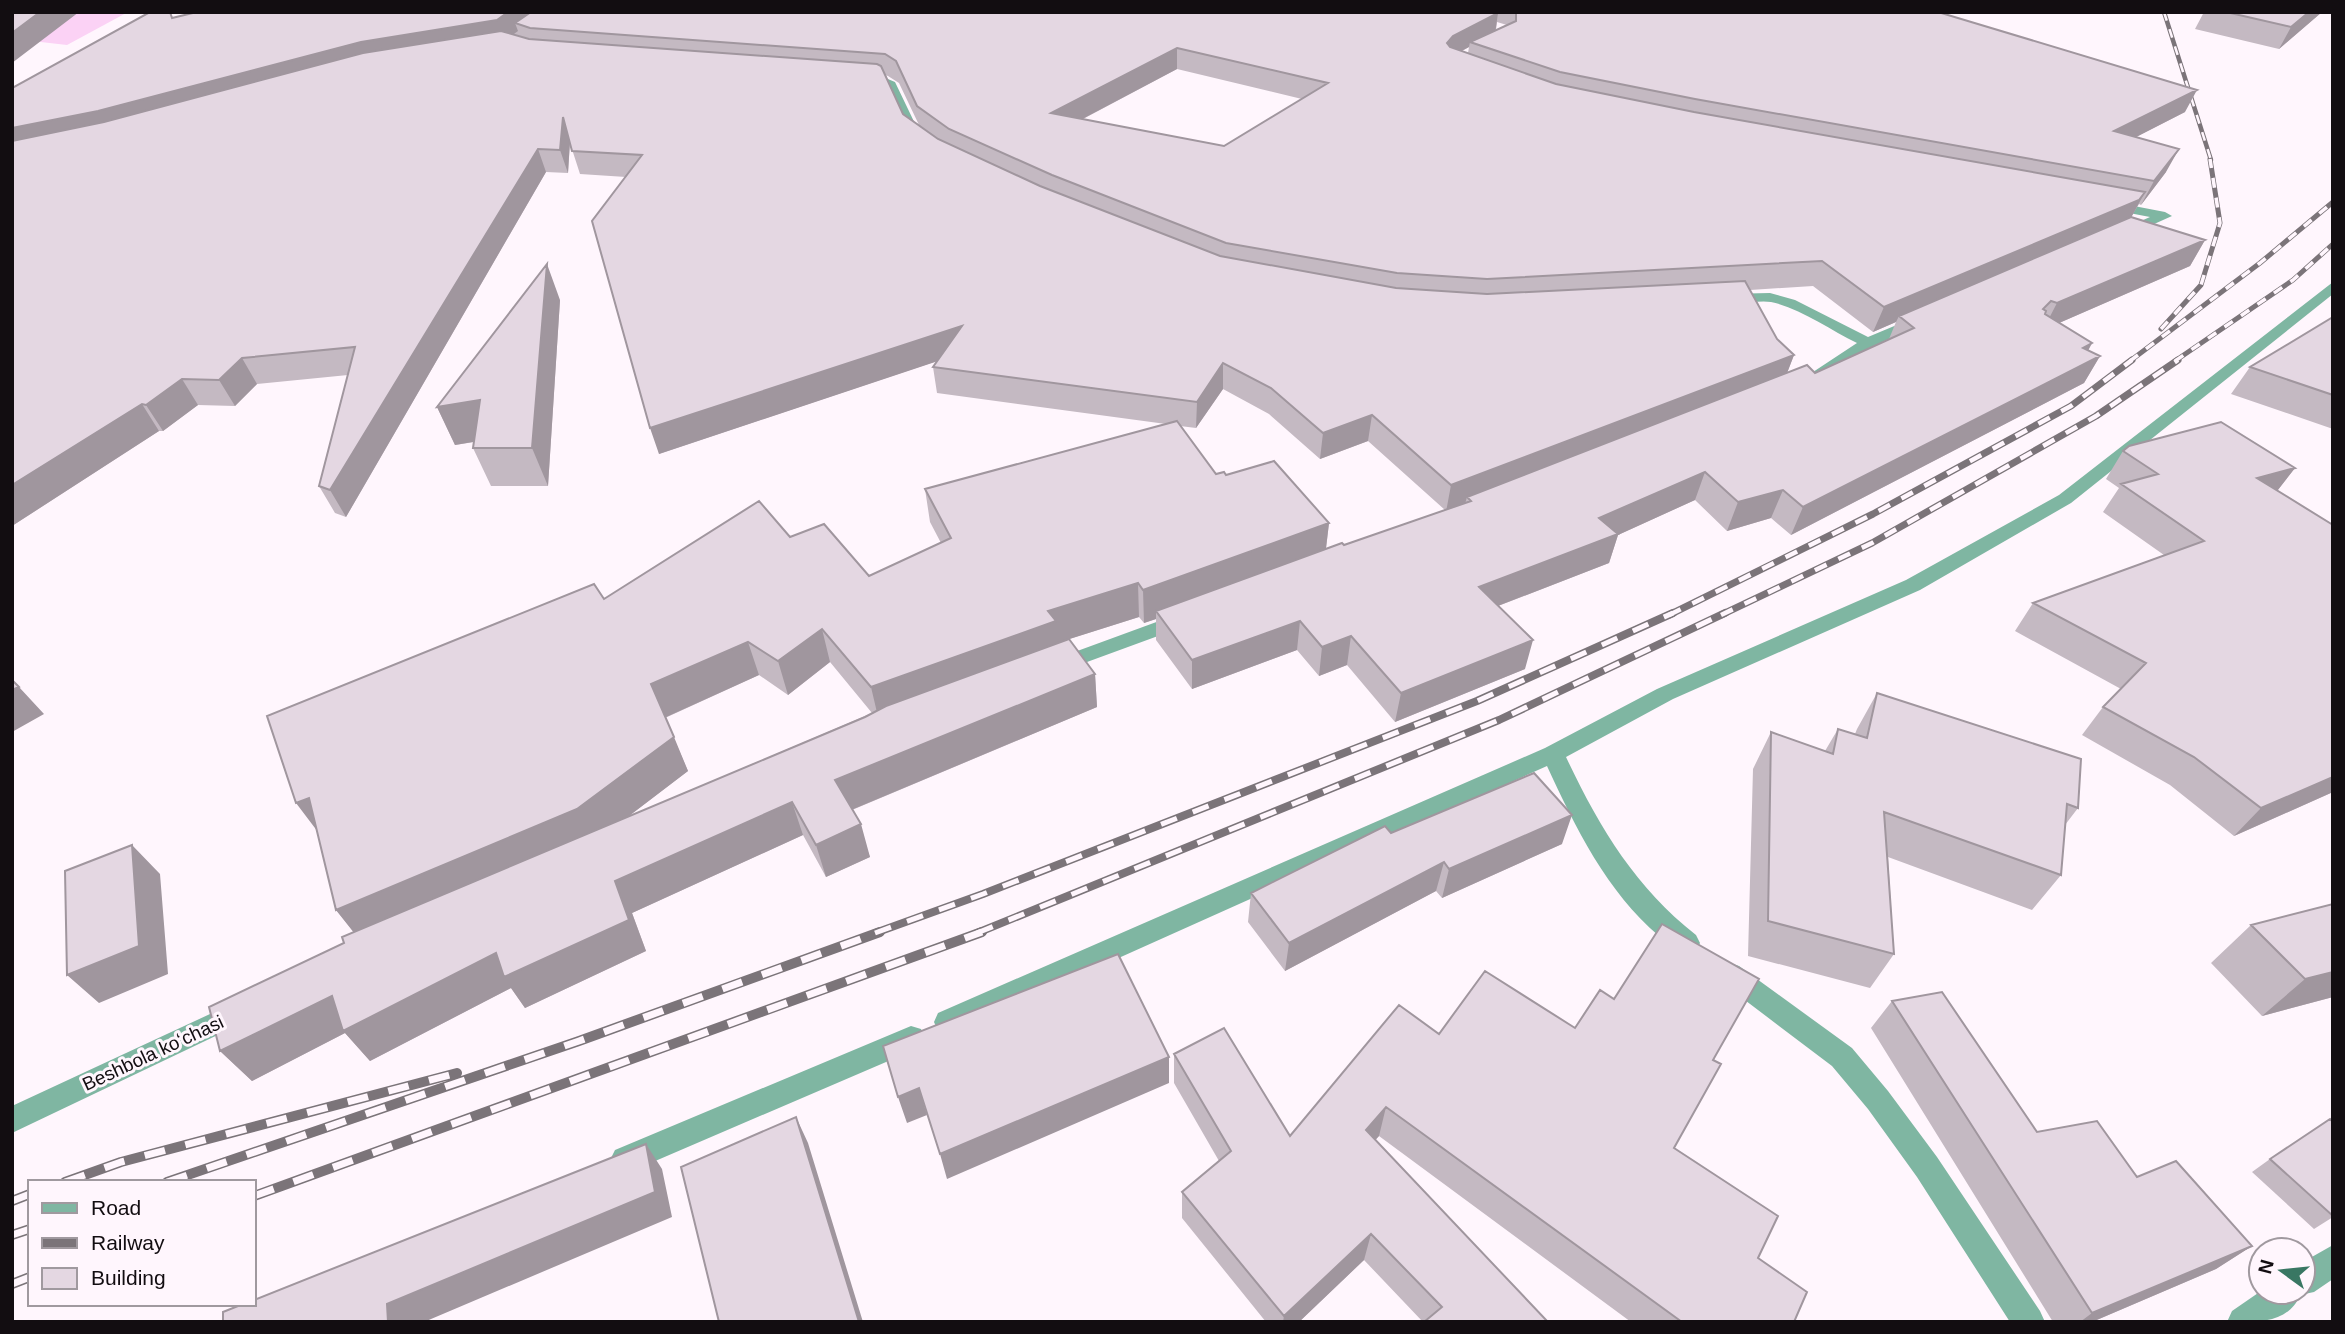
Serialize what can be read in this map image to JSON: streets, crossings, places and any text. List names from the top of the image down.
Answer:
{
  "streets": {
    "street": ["Beshbola koʻchasi"]
  },
  "legend": ["Road", "Railway", "Building"],
  "north": "left"
}
